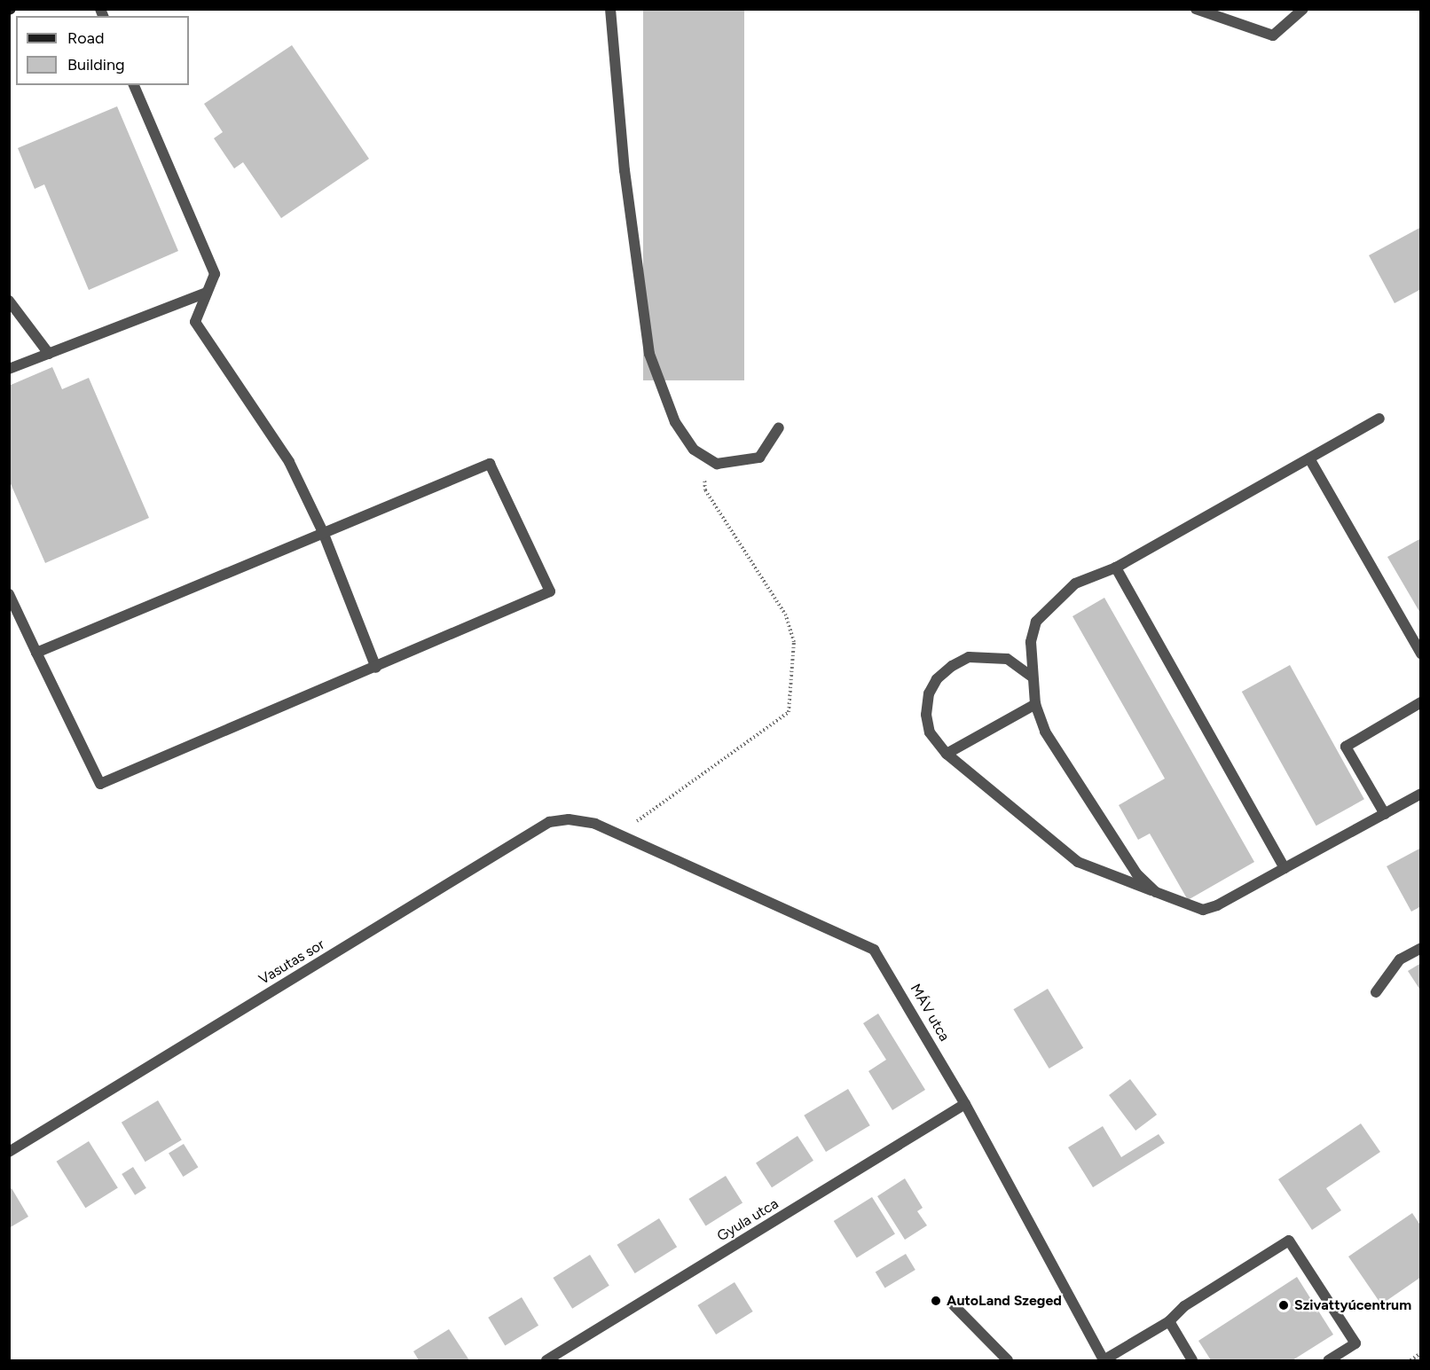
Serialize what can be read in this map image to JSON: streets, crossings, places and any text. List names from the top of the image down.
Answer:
{
  "streets": {
    "street": ["Vasutas sor", "MÁV utca", "Gyula utca"]
  },
  "crossings": [
    ["Vasutas sor", "MÁV utca"],
    ["MÁV utca", "Gyula utca"]
  ],
  "places": ["AutoLand Szeged", "Szivattyúcentrum"],
  "legend": ["Road", "Building"]
}
